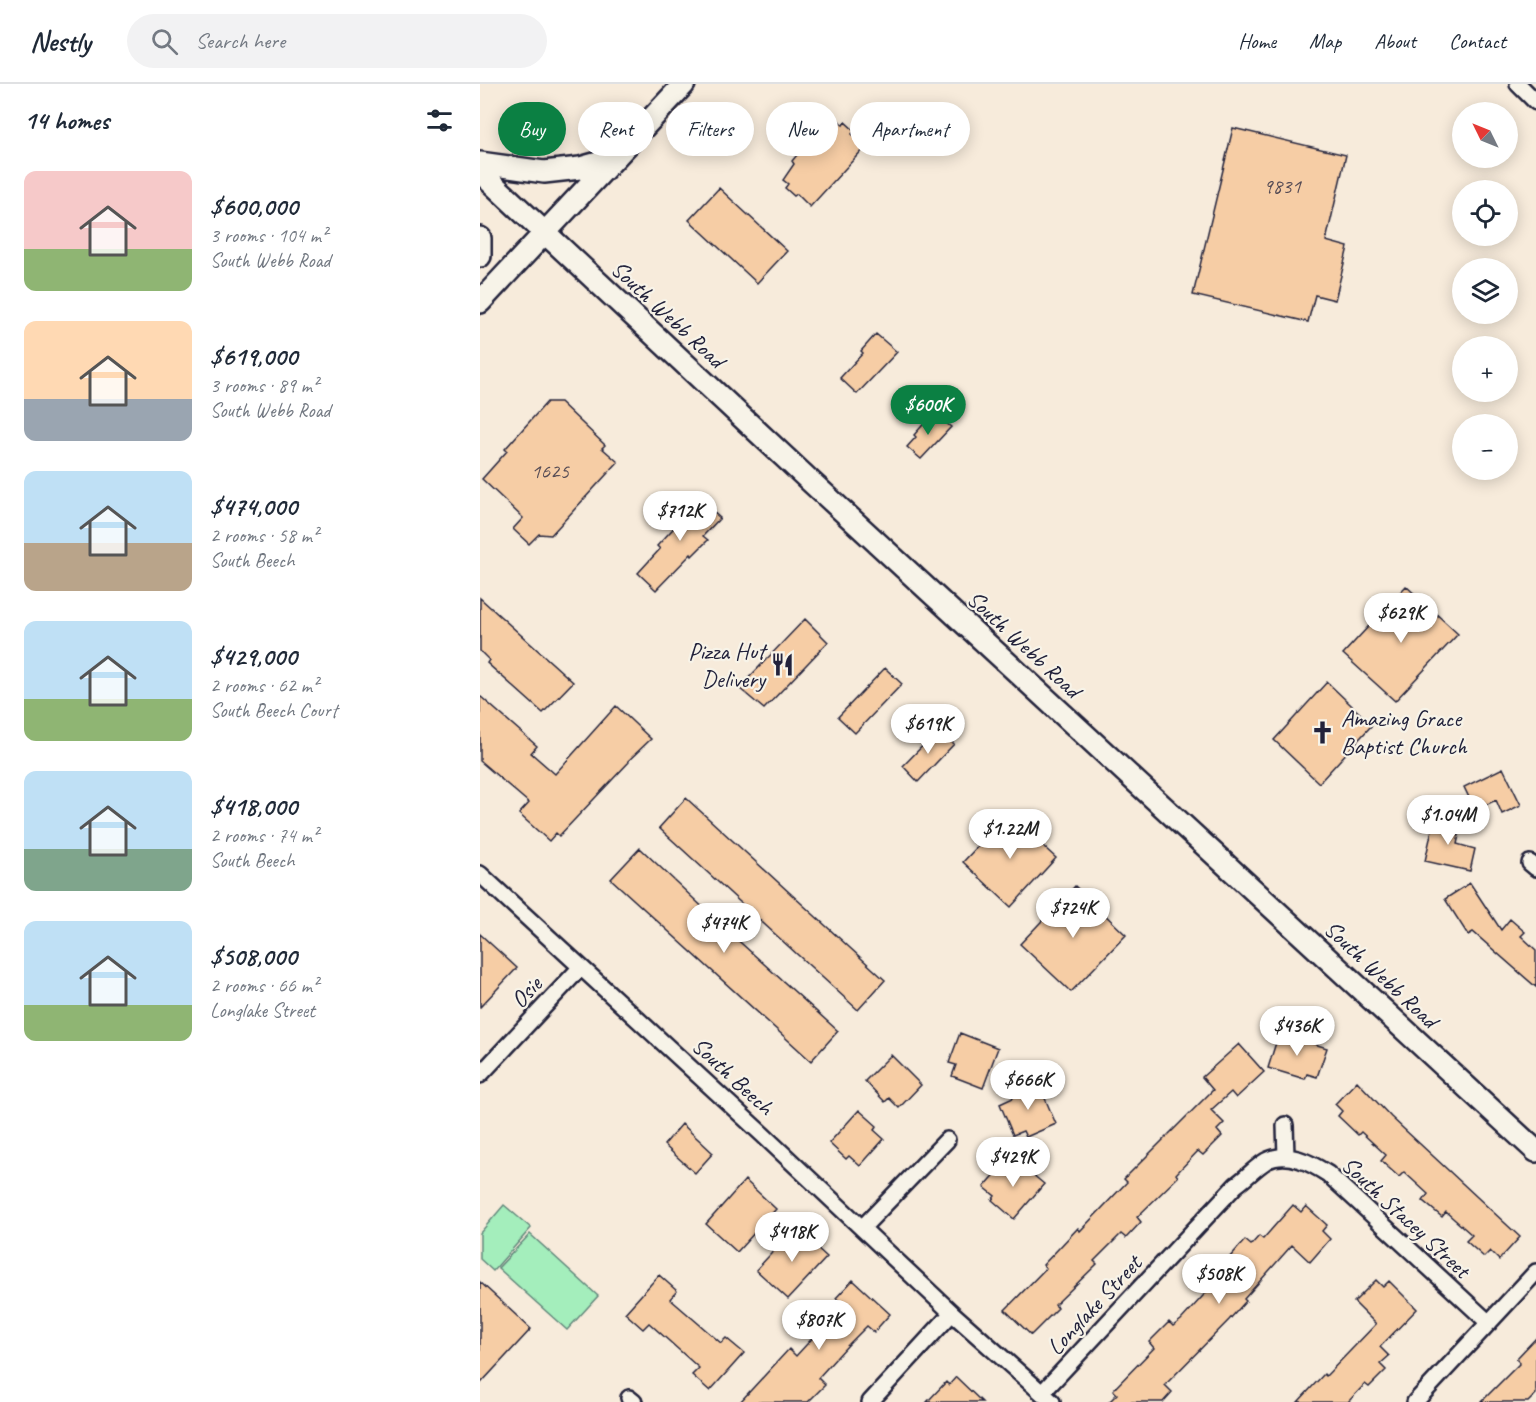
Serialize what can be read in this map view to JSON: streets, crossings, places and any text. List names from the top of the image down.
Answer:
{
  "streets": {
    "main road": ["South Webb Road"],
    "street": [
      "Osie",
      "South Beech",
      "South Stacey Street",
      "Longlake Street"
    ]
  },
  "crossings": [
    ["Osie", "South Beech"],
    ["South Beech", "Longlake Street"],
    ["South Stacey Street", "Longlake Street"]
  ],
  "places": {
    "restaurant": ["Pizza Hut Delivery"],
    "church": ["Amazing Grace Baptist Church"]
  },
  "house_numbers": ["9831", "1625"],
  "north": "top left",
  "page": {
    "header": "Nestly",
    "search": "Search here",
    "nav": [
      "Home",
      "Map",
      "About",
      "Contact"
    ],
    "heading": "14 homes",
    "map_buttons": ["+", "−"],
    "chip": [
      "Buy",
      "Rent",
      "Filters",
      "New",
      "Apartment"
    ],
    "list": [
      {
        "name": "$600,000",
        "note": "3 rooms · 104 m² · South Webb Road"
      },
      {
        "name": "$619,000",
        "note": "3 rooms · 89 m² · South Webb Road"
      },
      {
        "name": "$474,000",
        "note": "2 rooms · 58 m² · South Beech"
      },
      {
        "name": "$429,000",
        "note": "2 rooms · 62 m² · South Beech Court"
      },
      {
        "name": "$418,000",
        "note": "2 rooms · 74 m² · South Beech"
      },
      {
        "name": "$508,000",
        "note": "2 rooms · 66 m² · Longlake Street"
      }
    ],
    "price": [
      "$600K",
      "$712K",
      "$629K",
      "$619K",
      "$1.04M",
      "$1.22M",
      "$724K",
      "$474K",
      "$436K",
      "$666K",
      "$429K",
      "$418K",
      "$508K",
      "$807K"
    ]
  }
}
